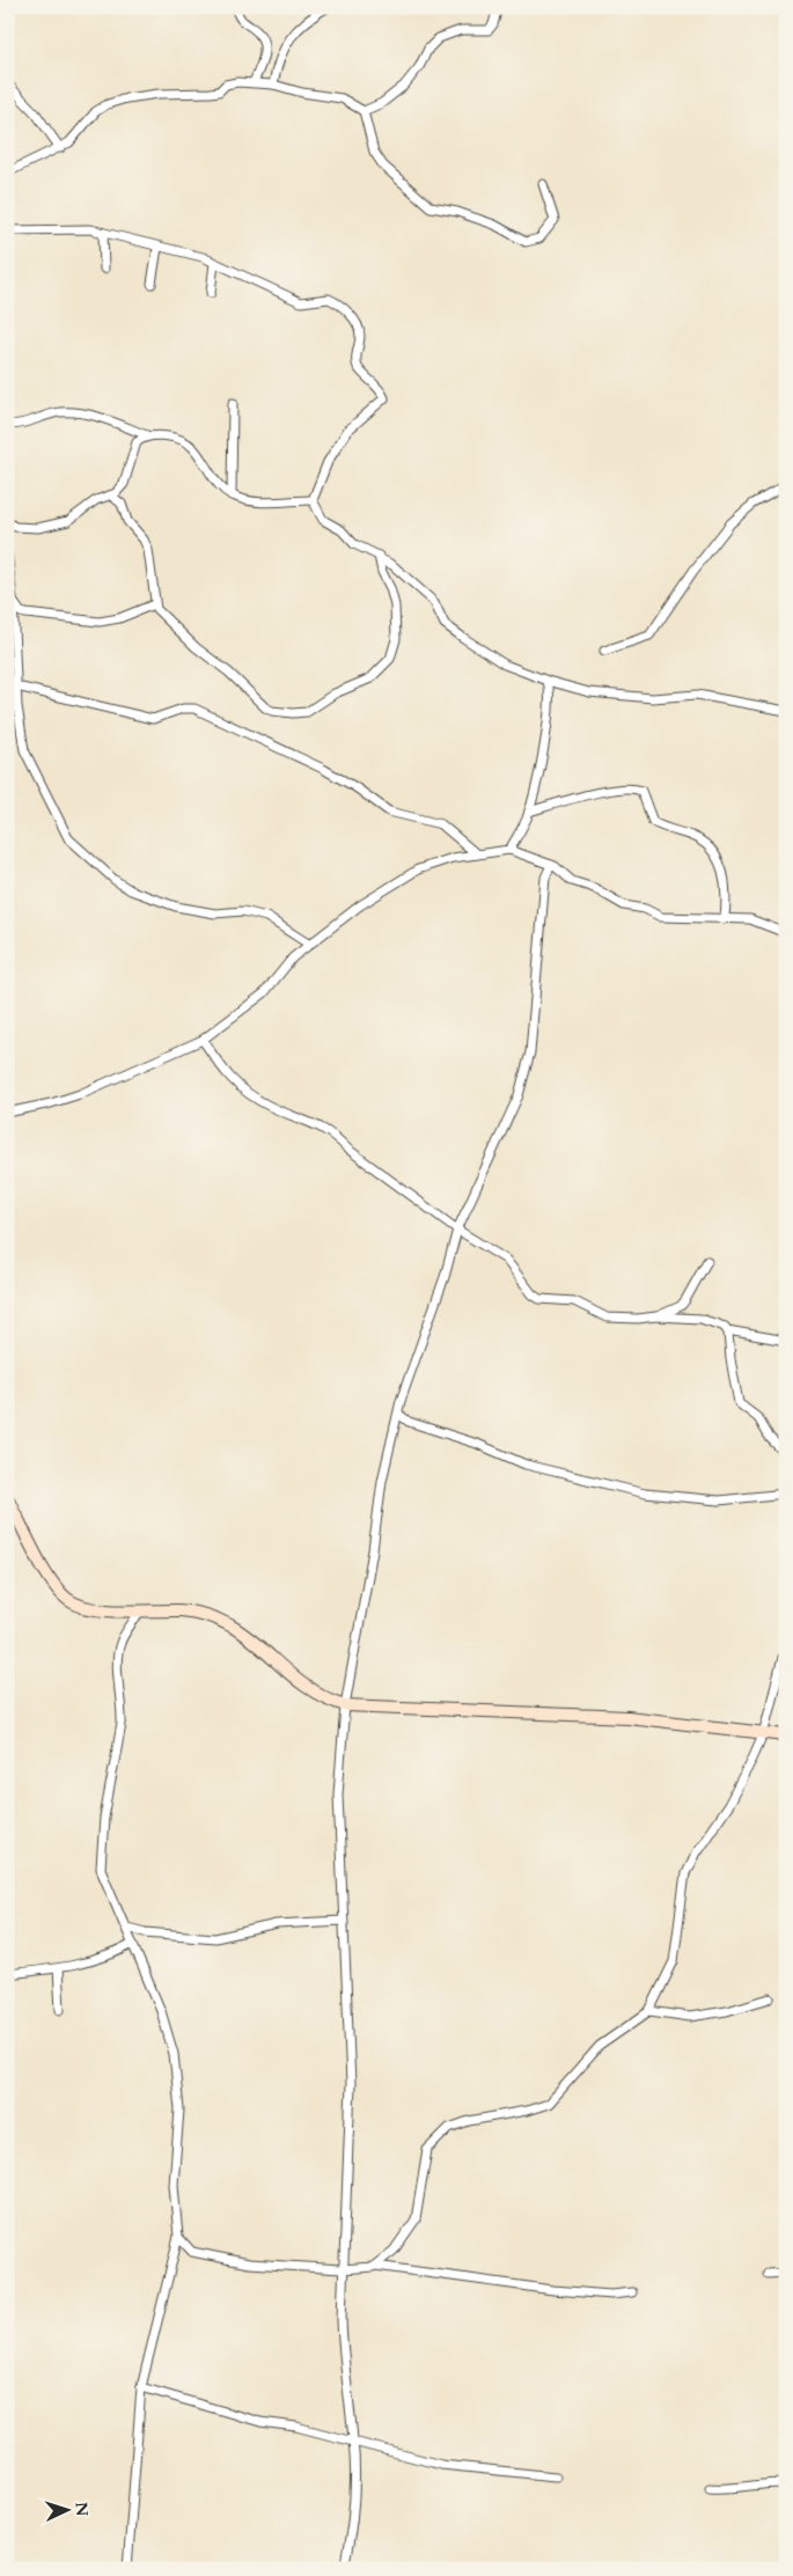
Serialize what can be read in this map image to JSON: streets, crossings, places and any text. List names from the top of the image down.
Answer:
{
  "north": "right"
}
